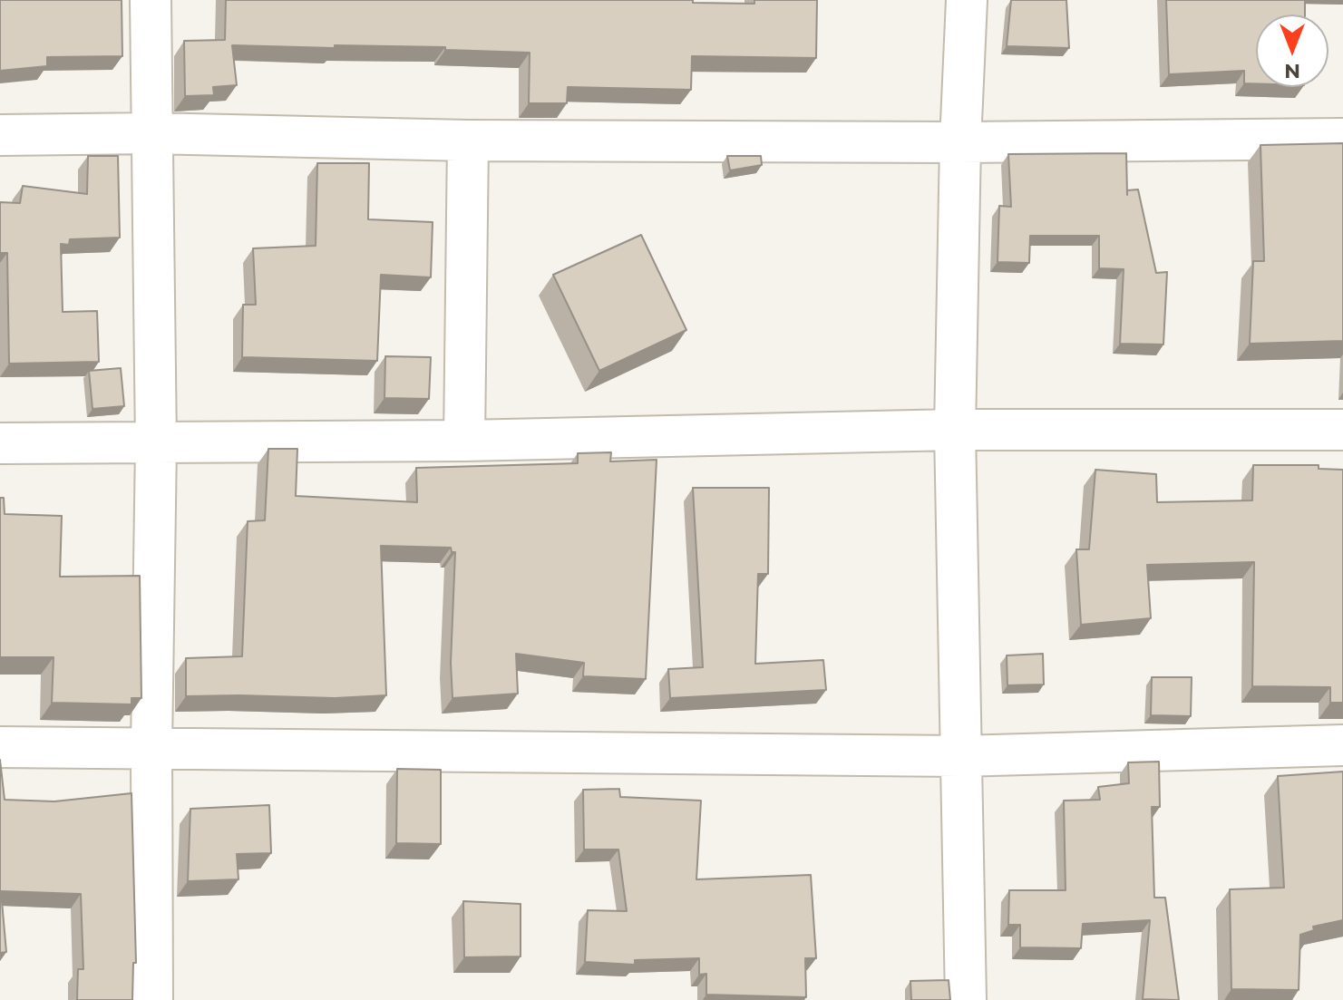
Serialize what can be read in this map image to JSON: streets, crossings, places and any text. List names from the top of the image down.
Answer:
{
  "north": "bottom"
}
